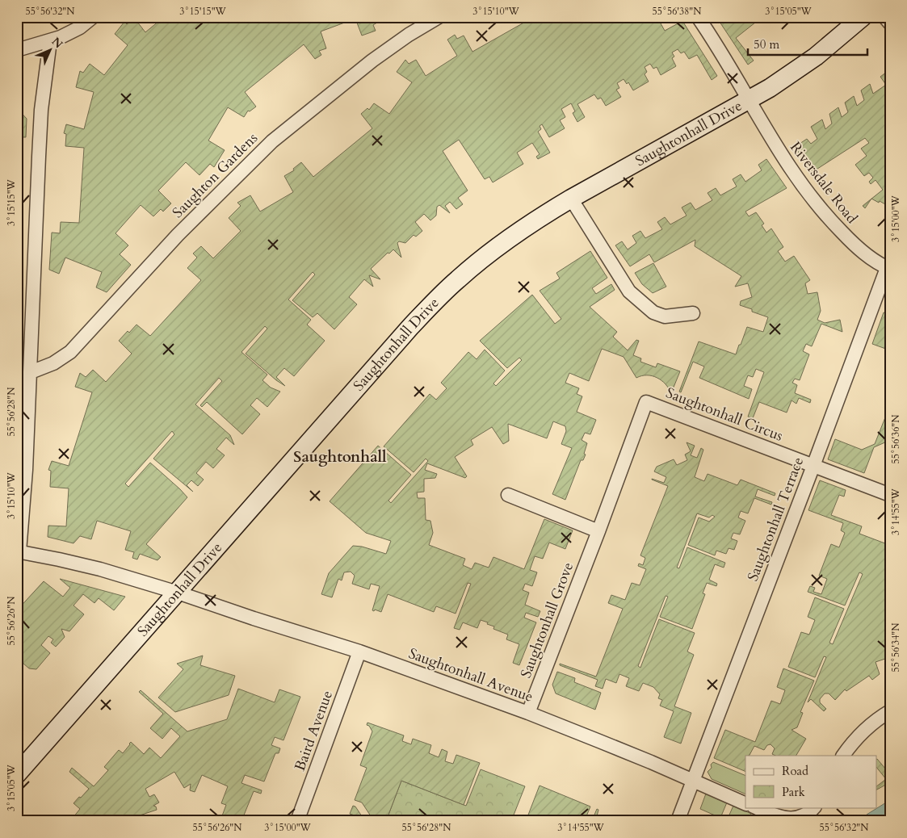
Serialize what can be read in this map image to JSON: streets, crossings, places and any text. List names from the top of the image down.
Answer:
{
  "streets": {
    "street": [
      "Saughtonhall Drive",
      "Saughton Gardens",
      "Riversdale Road",
      "Saughtonhall Circus",
      "Saughtonhall Terrace",
      "Saughtonhall Grove",
      "Saughtonhall Avenue",
      "Baird Avenue"
    ]
  },
  "crossings": [
    ["Saughtonhall Drive", "Riversdale Road"],
    ["Saughtonhall Drive", "Saughtonhall Avenue"],
    ["Riversdale Road", "Saughtonhall Terrace"],
    ["Saughtonhall Circus", "Saughtonhall Terrace"],
    ["Saughtonhall Circus", "Saughtonhall Grove"],
    ["Saughtonhall Terrace", "Saughtonhall Avenue"],
    ["Saughtonhall Grove", "Saughtonhall Avenue"],
    ["Saughtonhall Avenue", "Baird Avenue"]
  ],
  "districts": ["Saughtonhall"],
  "legend": ["Road", "Park"],
  "scale_bar": "50 m",
  "north": "top right",
  "coordinates": [
    "55°56'32\"N",
    "3°15'15\"W",
    "3°15'10\"W",
    "55°56'38\"N",
    "3°15'05\"W",
    "3°15'00\"W",
    "55°56'28\"N",
    "55°56'36\"N",
    "3°14'55\"W",
    "55°56'26\"N",
    "55°56'34\"N"
  ]
}
